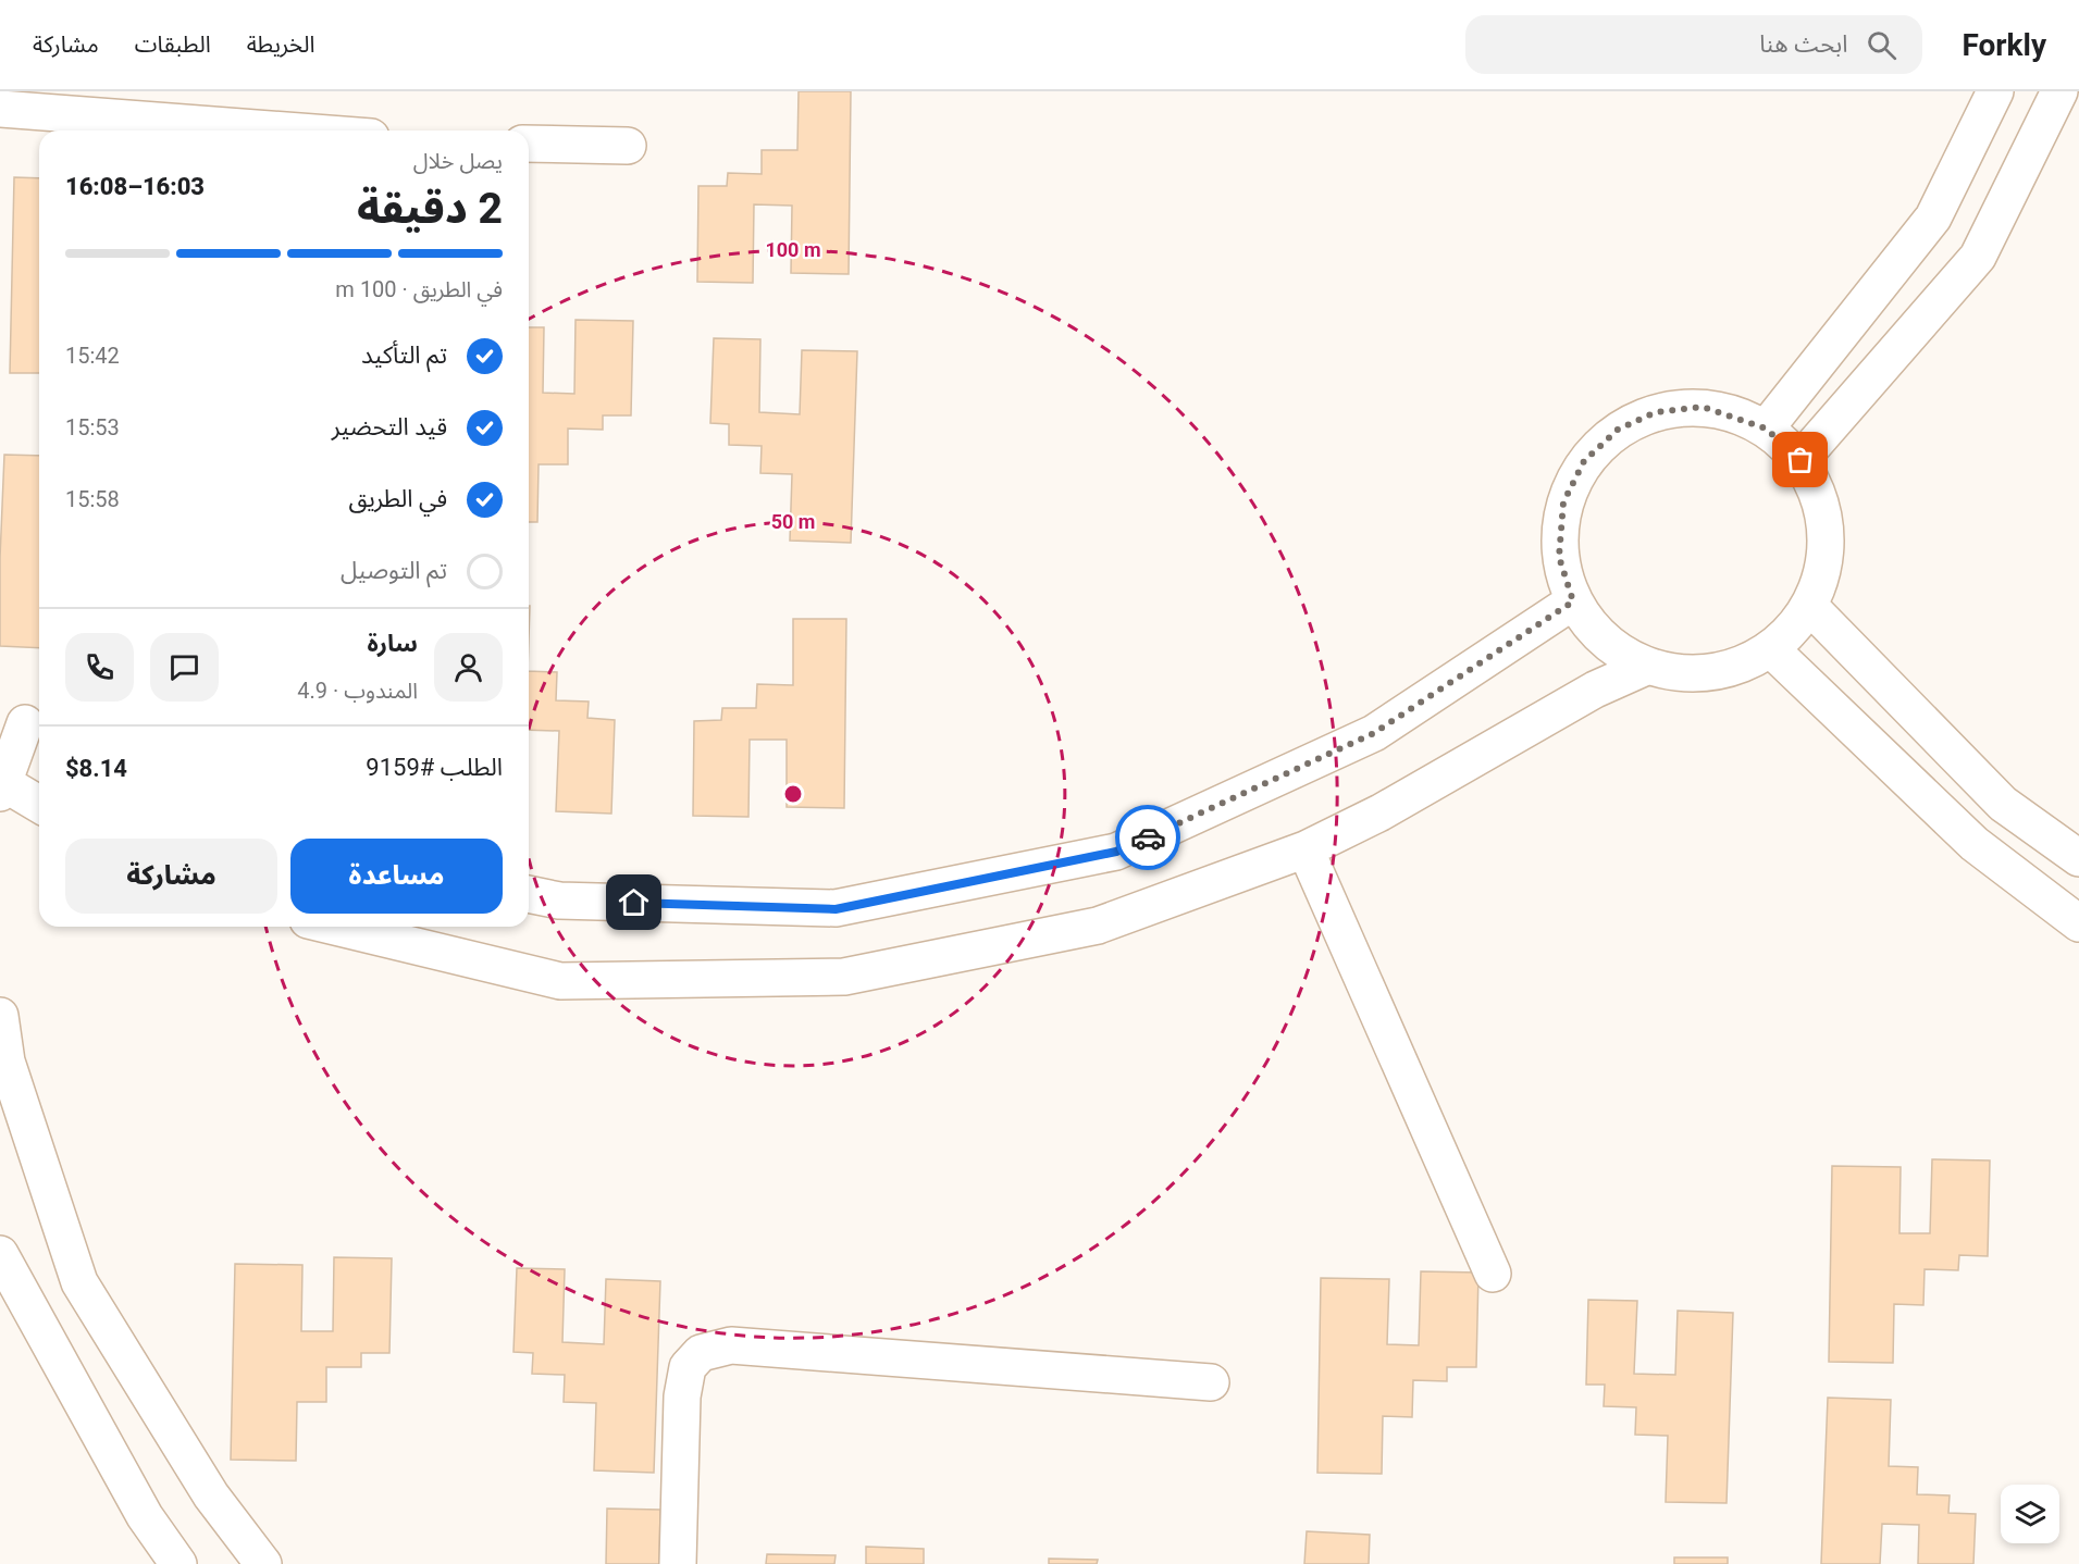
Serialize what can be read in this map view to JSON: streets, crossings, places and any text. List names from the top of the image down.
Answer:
{
  "page": {
    "header": "Forkly",
    "search": "ابحث هنا",
    "nav": ["الخريطة", "الطبقات", "مشاركة"],
    "heading": ["2 دقيقة", "يصل خلال", "16:03–16:08"],
    "panel": [
      "سارة",
      "المندوب · 4.9",
      "الطلب #9159",
      "$8.14"
    ],
    "bar": "في الطريق · 100 m",
    "list": [
      ["تم التأكيد", "15:42"],
      ["قيد التحضير", "15:53"],
      ["في الطريق", "15:58"],
      "تم التوصيل"
    ],
    "buttons": ["مساعدة", "مشاركة"]
  },
  "rings": ["100 m", "50 m"]
}
